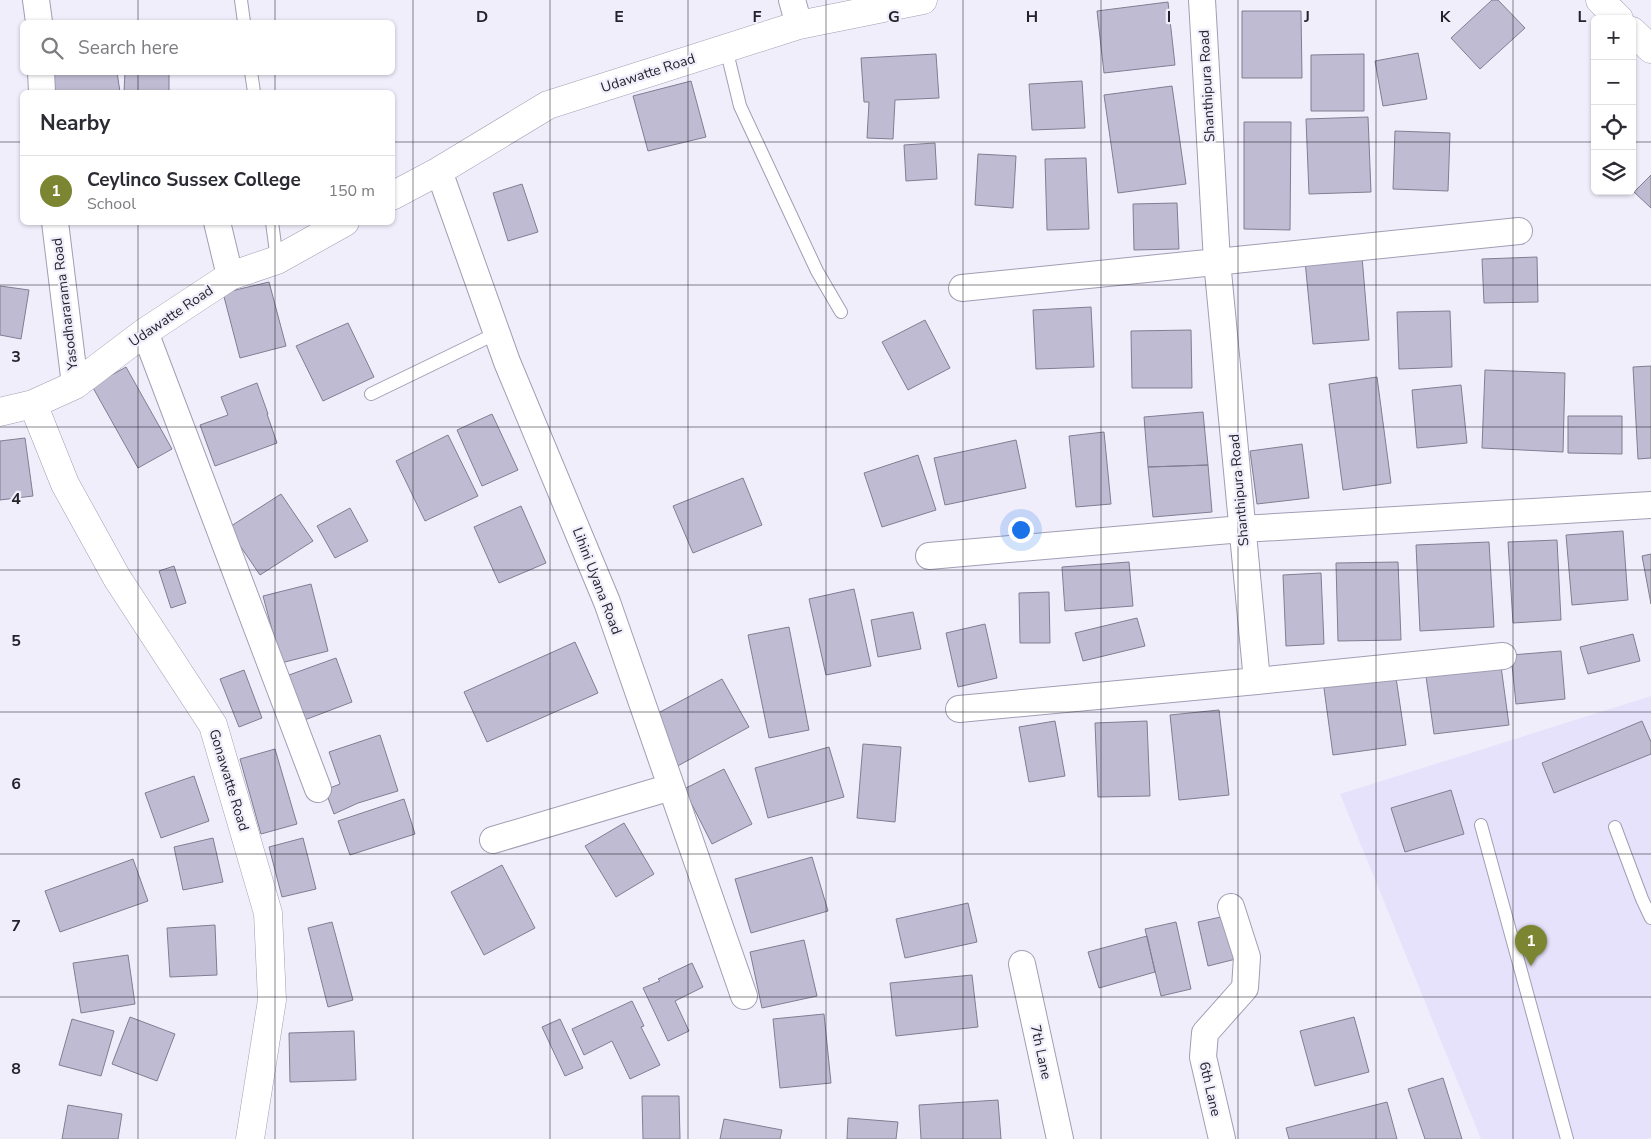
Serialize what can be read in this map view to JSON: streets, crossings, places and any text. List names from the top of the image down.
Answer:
{
  "streets": {
    "street": [
      "Udawatte Road",
      "Shanthipura Road",
      "Yasodhararama Road",
      "Lihini Uyana Road",
      "Gonawatte Road",
      "7th Lane",
      "6th Lane"
    ]
  },
  "crossings": [
    ["Udawatte Road", "Yasodhararama Road"],
    ["Udawatte Road", "Lihini Uyana Road"],
    ["Udawatte Road", "Gonawatte Road"]
  ],
  "page": {
    "map_buttons": ["+", "−"],
    "search": "Search here",
    "heading": "Nearby",
    "list": [
      {
        "mark": "1",
        "name": "Ceylinco Sussex College",
        "note": "School",
        "value": "150 m"
      }
    ],
    "pins": "1"
  },
  "grid": {
    "columns": [
      "D",
      "E",
      "F",
      "G",
      "H",
      "I",
      "J",
      "K",
      "L"
    ],
    "rows": [
      "3",
      "4",
      "5",
      "6",
      "7",
      "8"
    ]
  }
}
